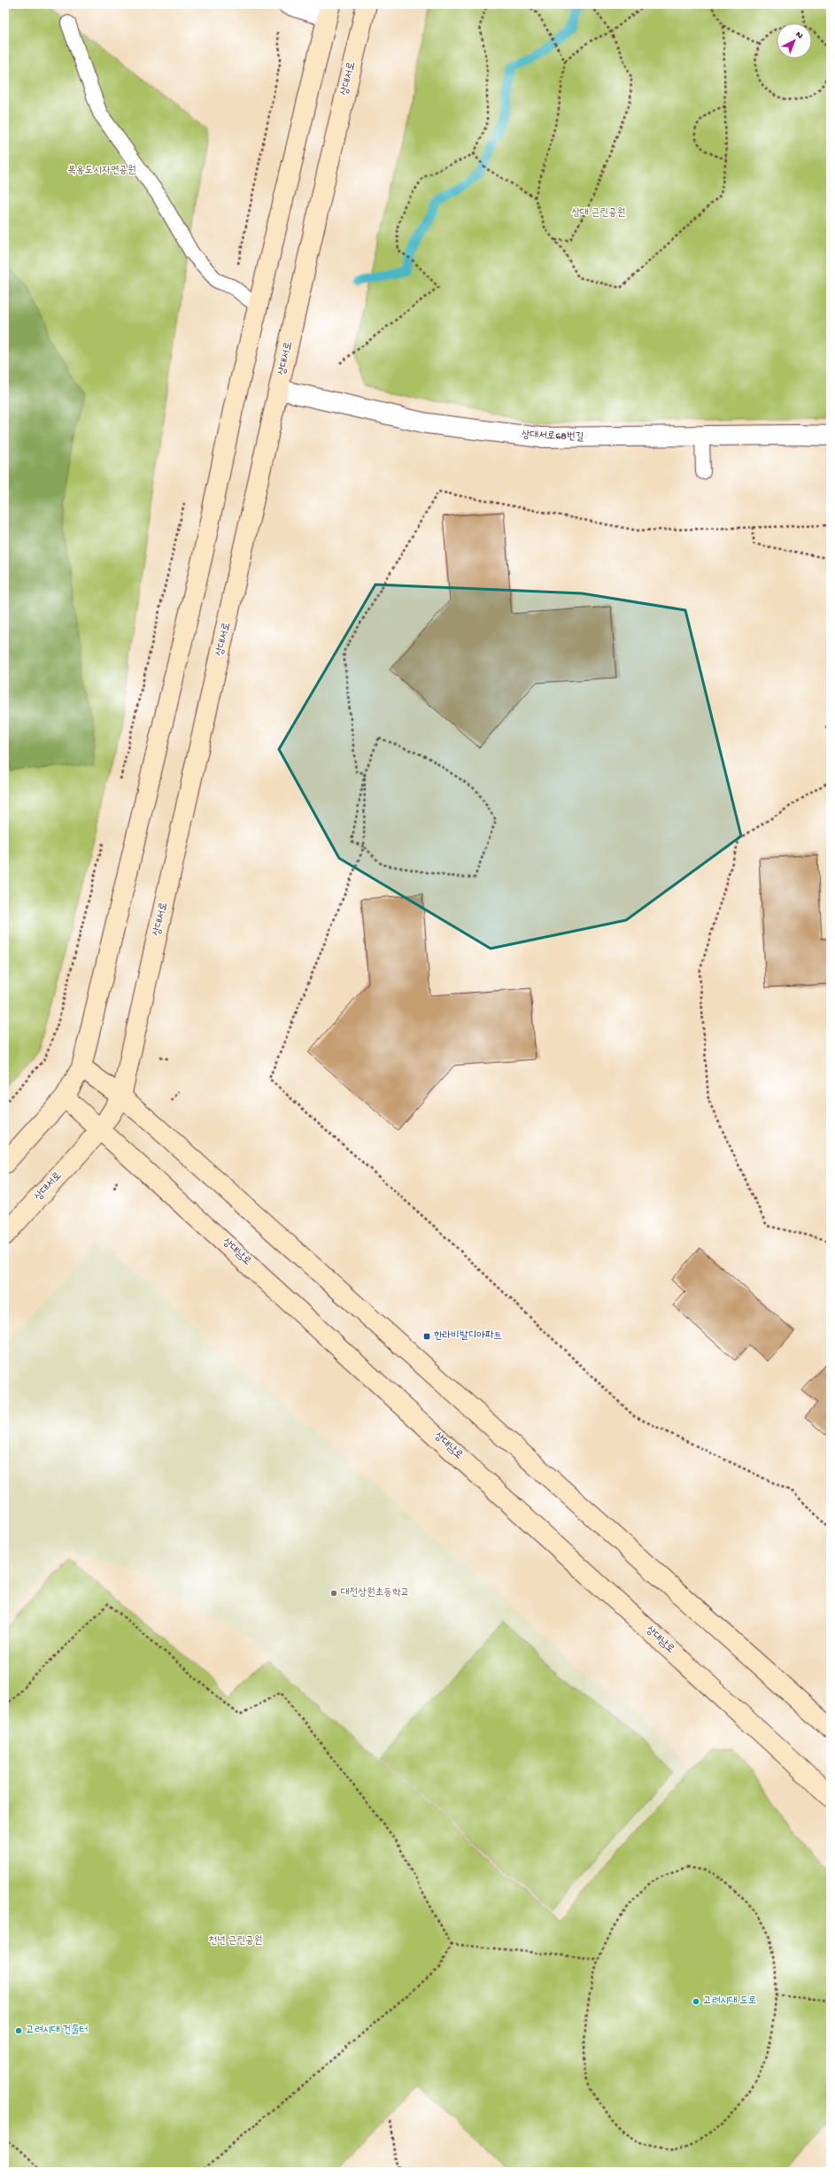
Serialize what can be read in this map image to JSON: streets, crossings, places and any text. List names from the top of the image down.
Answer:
{
  "streets": {
    "street": ["상대서로", "상대서로68번길", "상대남로"]
  },
  "crossings": [
    ["상대서로", "상대서로68번길"],
    ["상대서로", "상대남로"]
  ],
  "parks": ["복용도시자연공원", "상대 근린공원", "천년 근린공원"],
  "places": {
    "transit": ["한라비발디아파트"],
    "other": ["대전상원초등학교", "고려시대 도로", "고려시대 건물터"]
  },
  "north": "top right"
}
